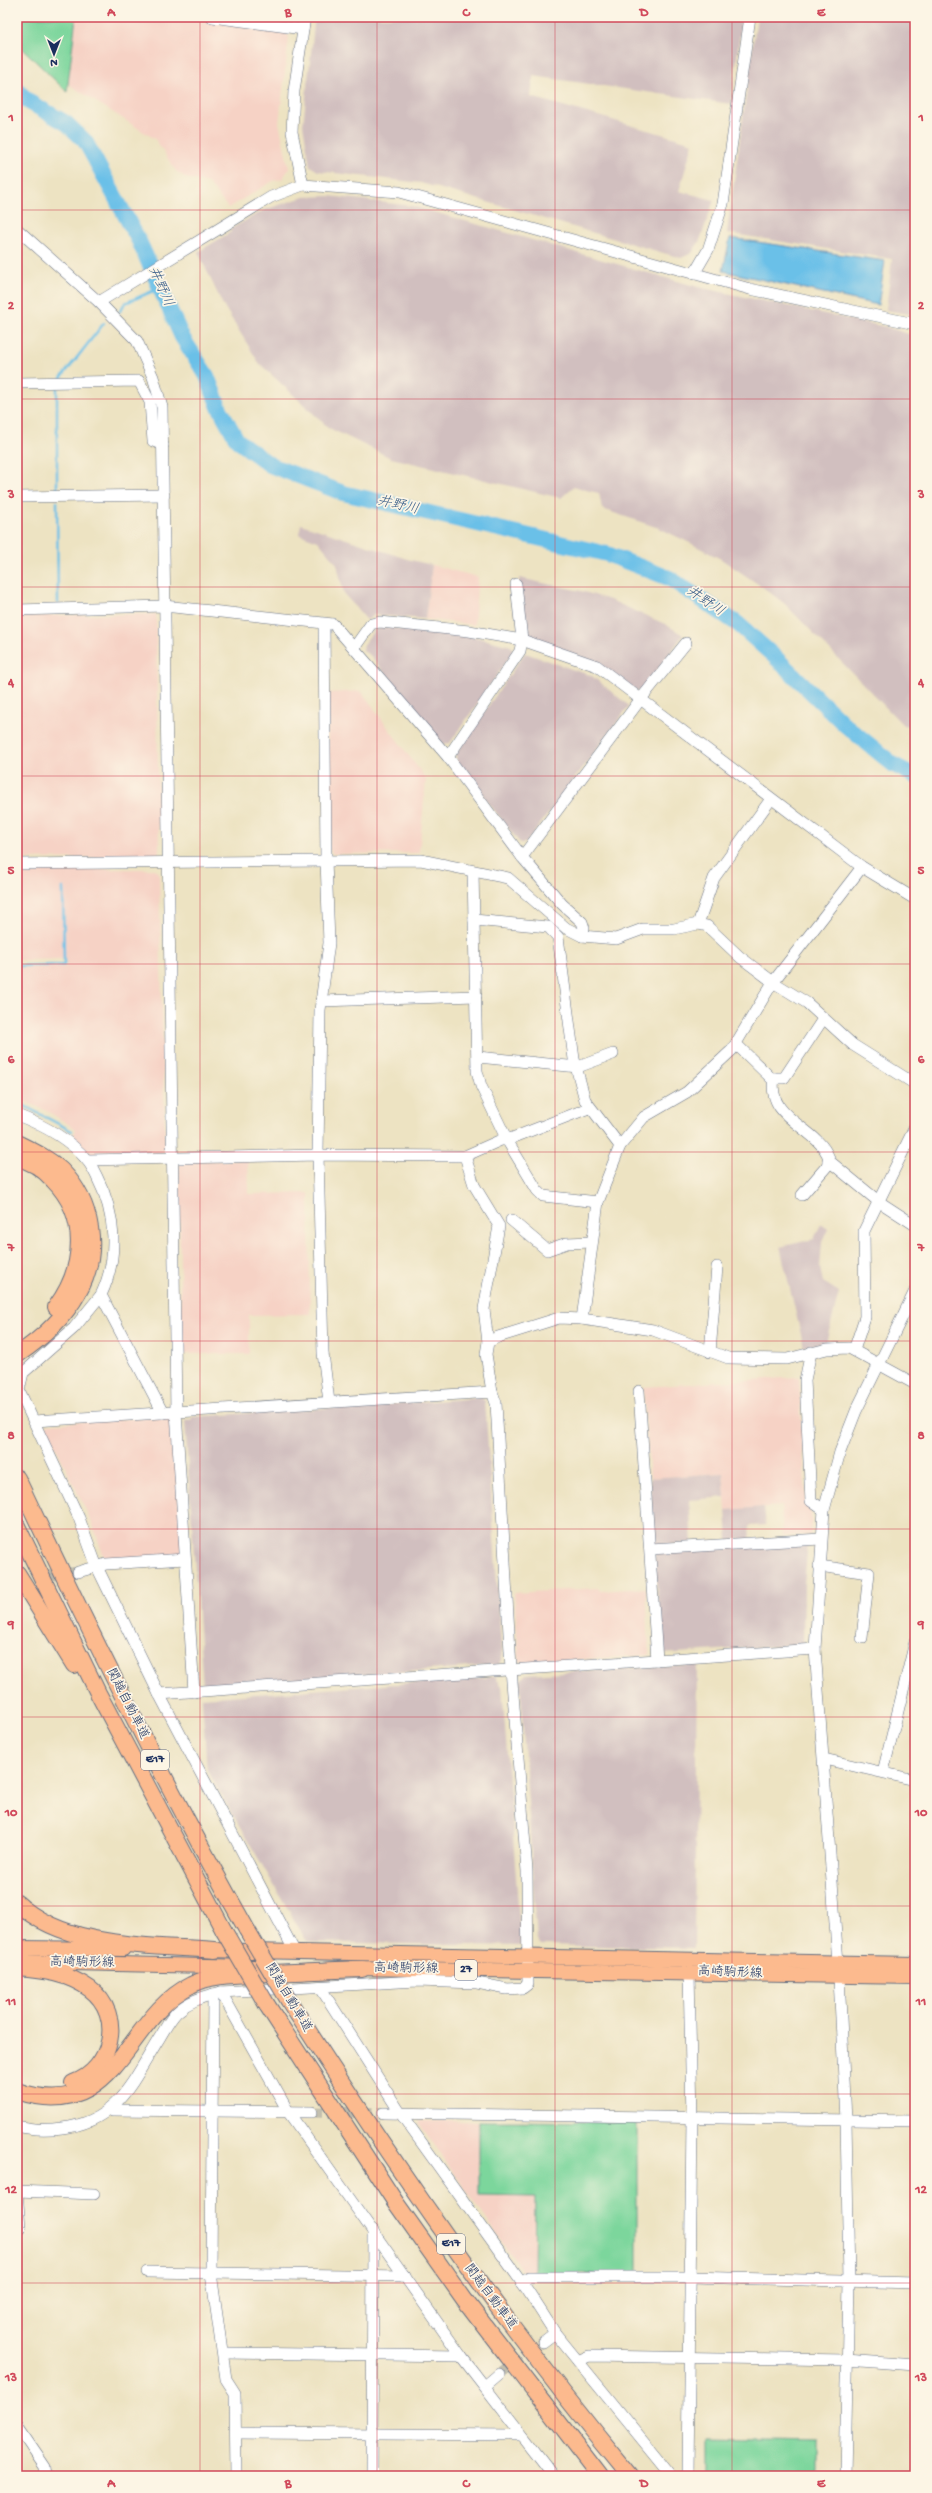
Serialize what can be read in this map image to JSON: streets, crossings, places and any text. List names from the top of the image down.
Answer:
{
  "streets": {
    "highway": ["関越自動車道", "E17"],
    "main road": ["高崎駒形線", "27"]
  },
  "water": ["井野川"],
  "north": "bottom",
  "grid": {
    "columns": [
      "A",
      "B",
      "C",
      "D",
      "E"
    ],
    "rows": [
      "1",
      "2",
      "3",
      "4",
      "5",
      "6",
      "7",
      "8",
      "9",
      "10",
      "11",
      "12",
      "13"
    ]
  }
}
